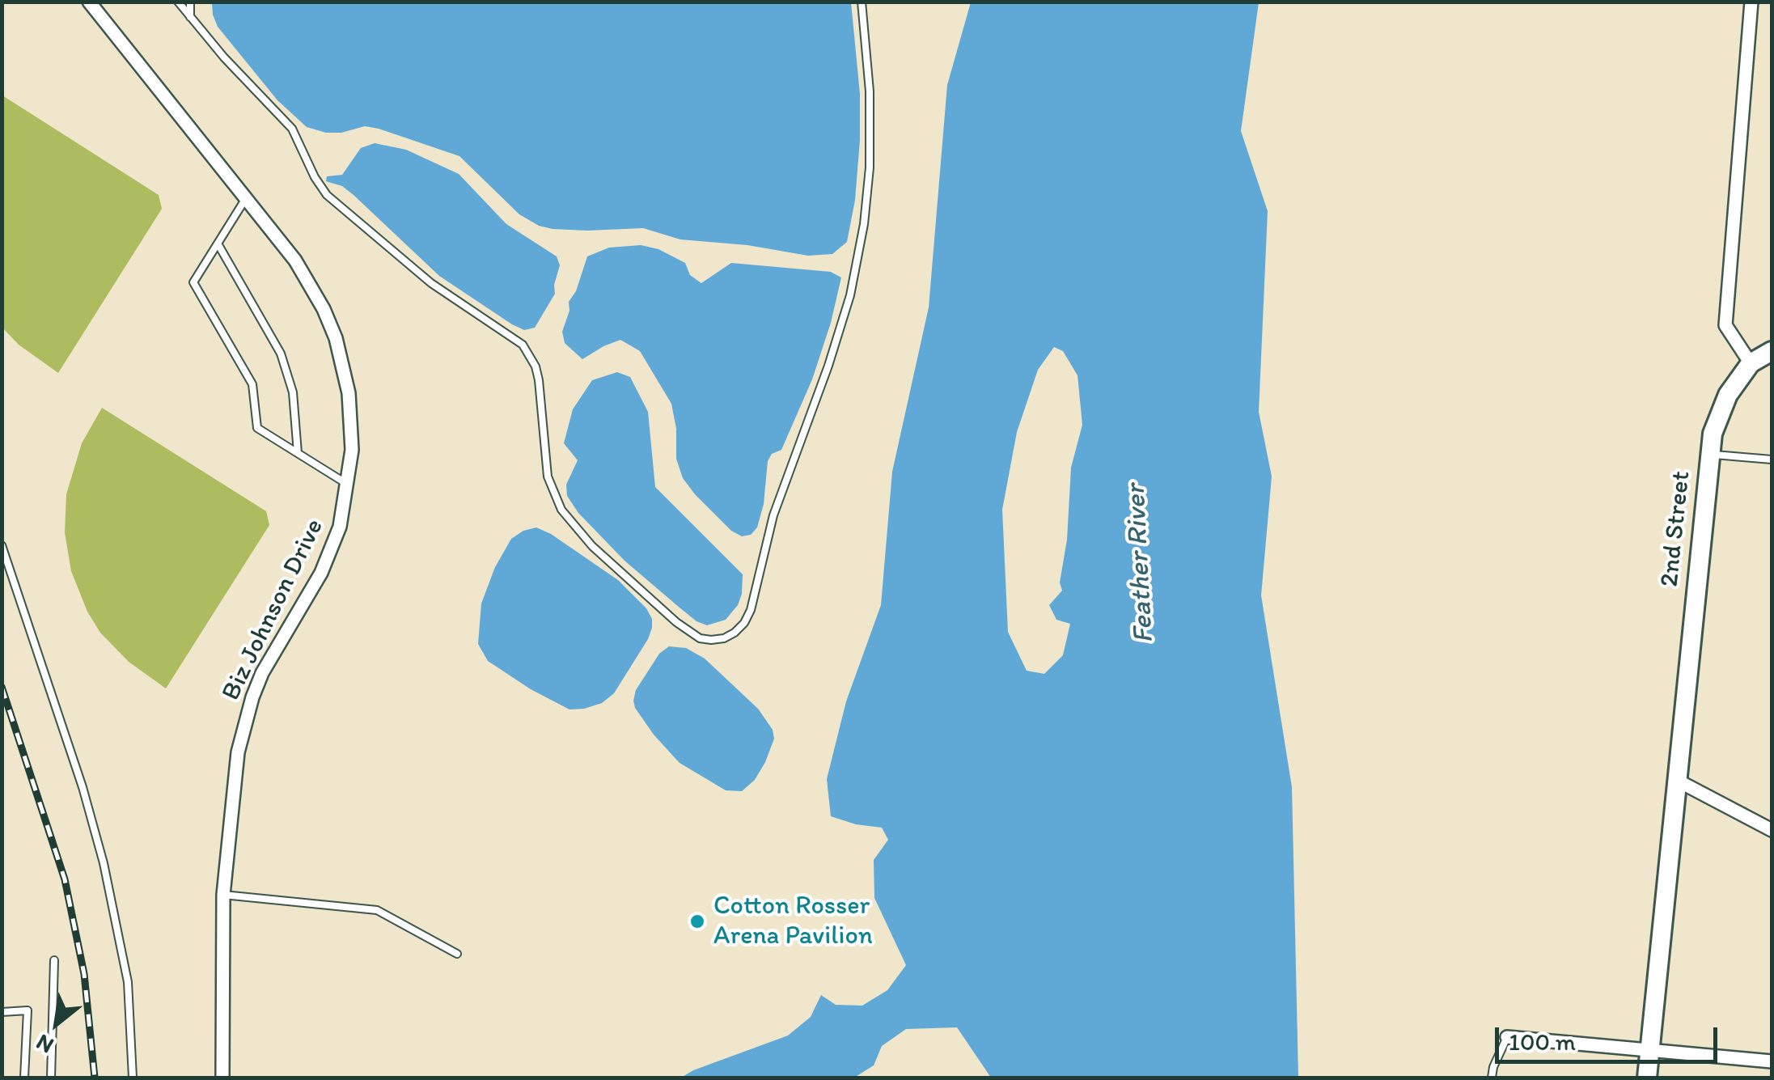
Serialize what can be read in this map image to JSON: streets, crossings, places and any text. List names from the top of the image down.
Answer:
{
  "streets": {
    "main road": ["2nd Street"],
    "street": ["Biz Johnson Drive"]
  },
  "water": ["Feather River"],
  "places": ["Cotton Rosser Arena Pavilion"],
  "scale_bar": "100 m",
  "north": "bottom left"
}
